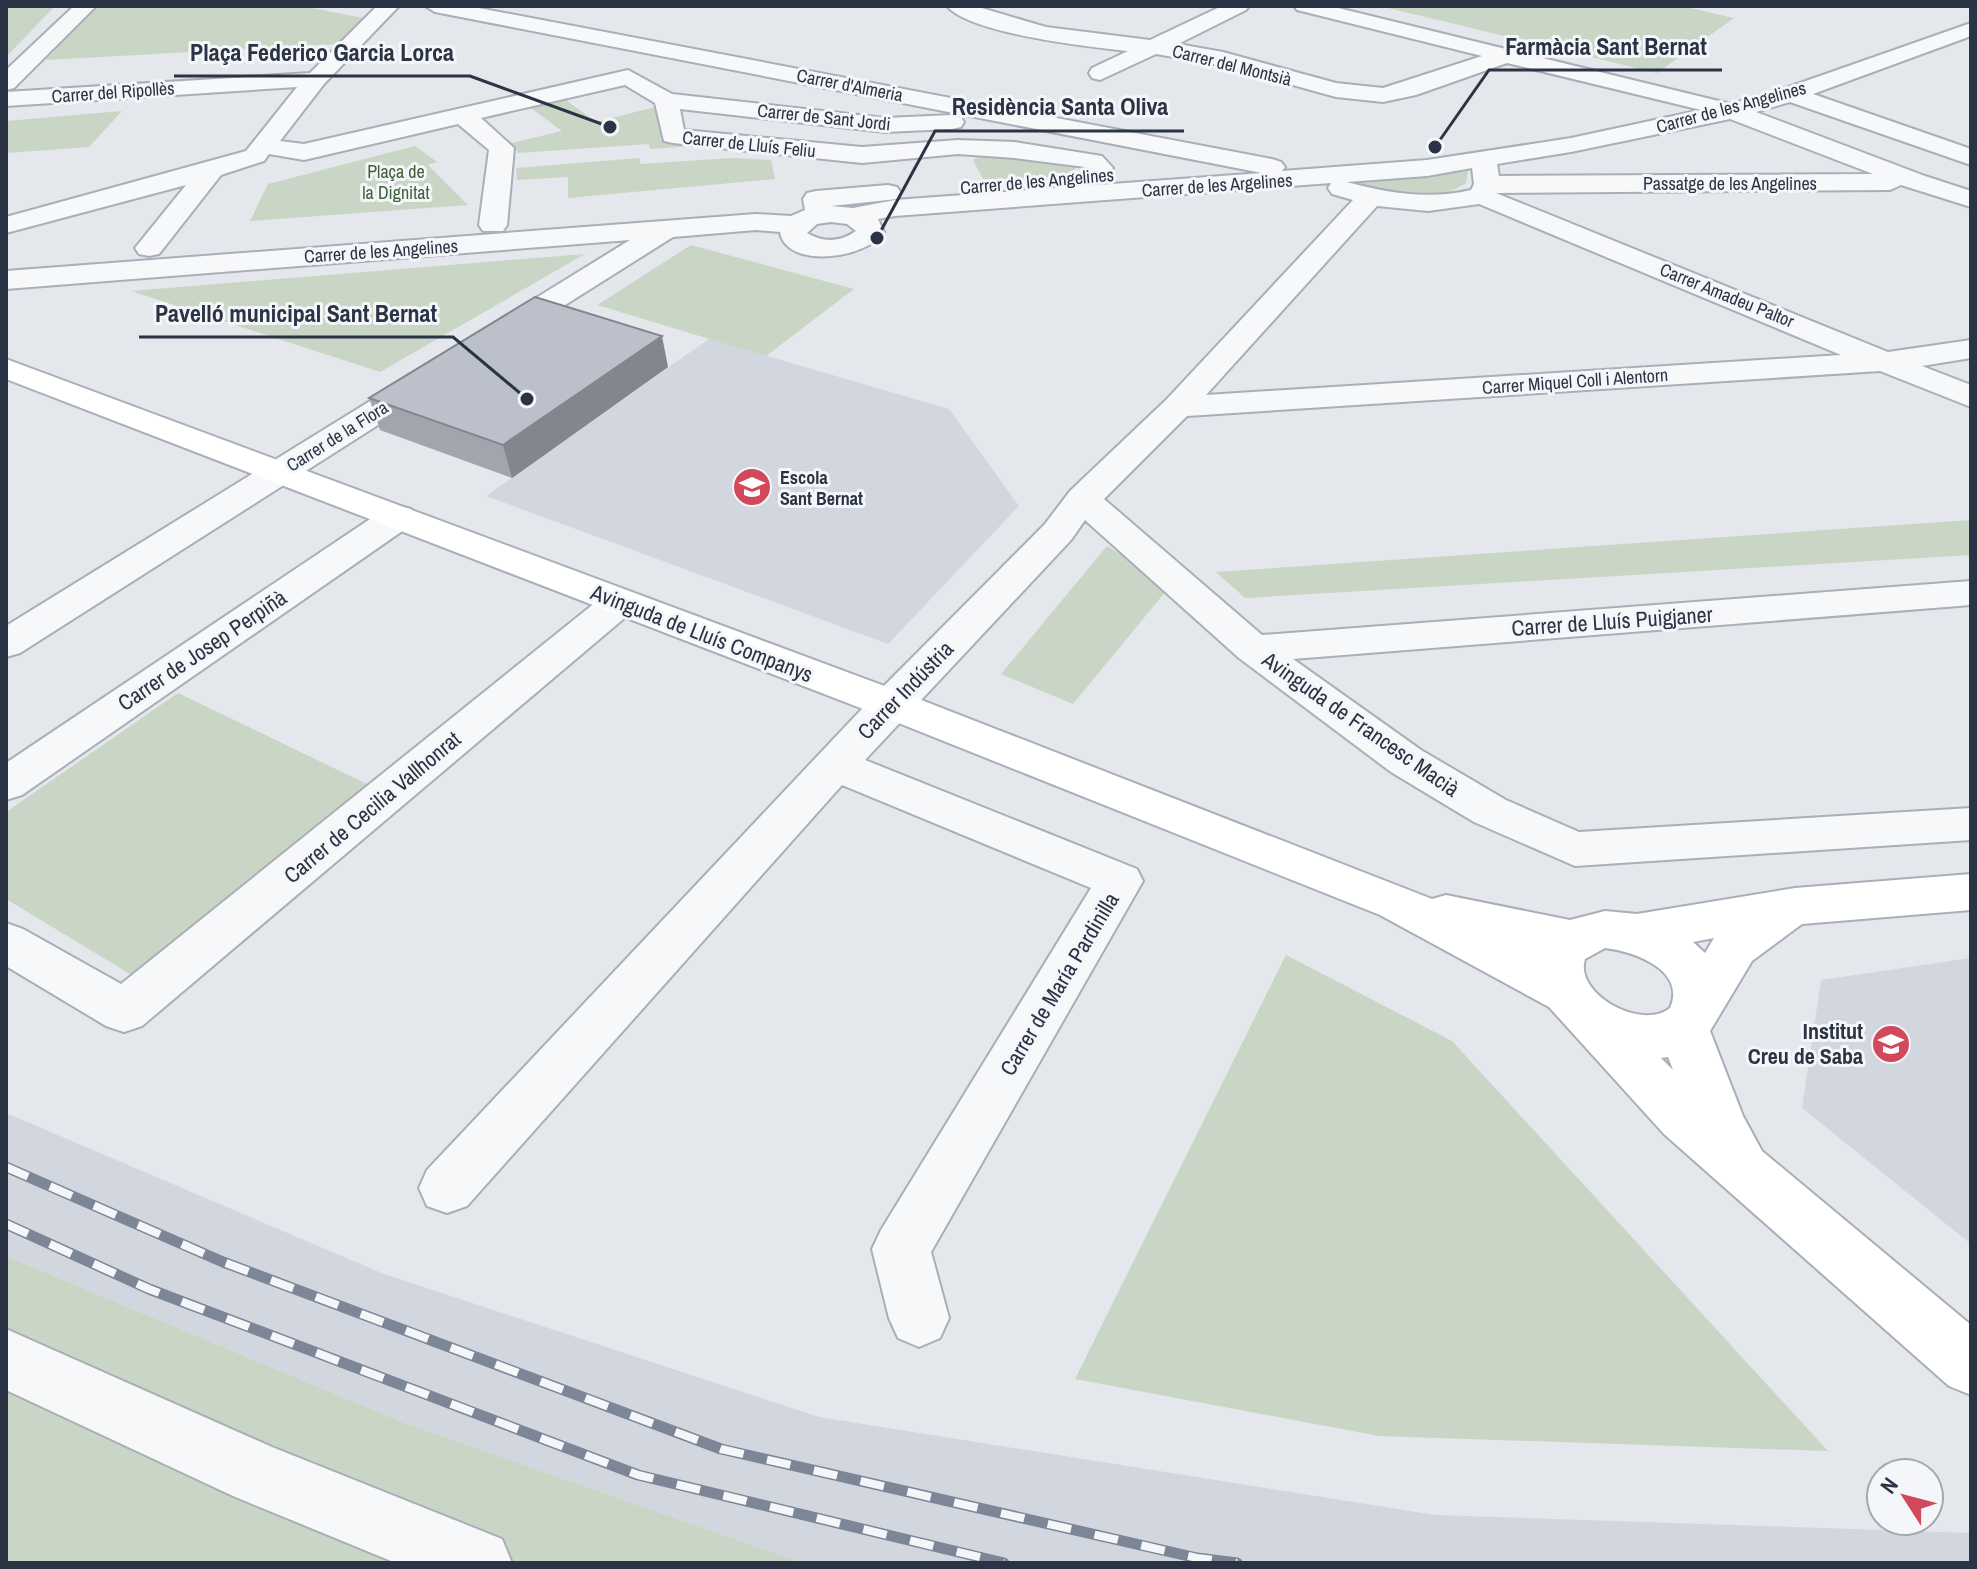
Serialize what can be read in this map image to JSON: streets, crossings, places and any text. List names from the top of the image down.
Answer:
{
  "streets": {
    "street": [
      "Carrer del Montsià",
      "Carrer d'Almeria",
      "Carrer del Ripollès",
      "Carrer de les Angelines",
      "Carrer de Sant Jordi",
      "Carrer de Lluís Feliu",
      "Passatge de les Angelines",
      "Carrer de les Argelines",
      "Carrer Amadeu Paltor",
      "Carrer Miquel Coll i Alentorn",
      "Carrer de la Flora",
      "Carrer de Lluís Puigjaner",
      "Avinguda de Lluís Companys",
      "Carrer de Josep Perpiñà",
      "Carrer Indústria",
      "Avinguda de Francesc Macià",
      "Carrer de Cecilia Vallhonrat",
      "Carrer de María Pardinilla"
    ]
  },
  "crossings": [
    ["Carrer d'Almeria", "Carrer de les Angelines"],
    ["Carrer d'Almeria", "Carrer de Sant Jordi"],
    ["Carrer d'Almeria", "Passatge de les Angelines"],
    ["Carrer d'Almeria", "Carrer de les Argelines"],
    ["Carrer d'Almeria", "Carrer Amadeu Paltor"],
    ["Carrer d'Almeria", "Carrer Indústria"],
    ["Carrer de les Angelines", "Passatge de les Angelines"],
    ["Carrer de les Angelines", "Carrer de les Argelines"],
    ["Carrer de les Angelines", "Carrer Amadeu Paltor"],
    ["Carrer de les Angelines", "Carrer de la Flora"],
    ["Carrer de Sant Jordi", "Carrer de Lluís Feliu"],
    ["Passatge de les Angelines", "Carrer de les Argelines"],
    ["Passatge de les Angelines", "Carrer Amadeu Paltor"],
    ["Carrer de les Argelines", "Carrer Amadeu Paltor"],
    ["Carrer Amadeu Paltor", "Carrer Miquel Coll i Alentorn"],
    ["Carrer Miquel Coll i Alentorn", "Carrer Indústria"],
    ["Carrer de la Flora", "Avinguda de Lluís Companys"],
    ["Carrer de Lluís Puigjaner", "Avinguda de Francesc Macià"],
    ["Avinguda de Lluís Companys", "Carrer de Josep Perpiñà"],
    ["Avinguda de Lluís Companys", "Carrer Indústria"],
    ["Avinguda de Lluís Companys", "Carrer de Cecilia Vallhonrat"],
    ["Carrer Indústria", "Avinguda de Francesc Macià"],
    ["Carrer Indústria", "Carrer de María Pardinilla"]
  ],
  "parks": ["Plaça de la Dignitat"],
  "places": {
    "other": [
      "Plaça Federico Garcia Lorca",
      "Farmàcia Sant Bernat",
      "Residència Santa Oliva",
      "Pavelló municipal Sant Bernat"
    ],
    "school or university": ["Escola Sant Bernat", "Institut Creu de Saba"]
  },
  "north": "top left"
}
